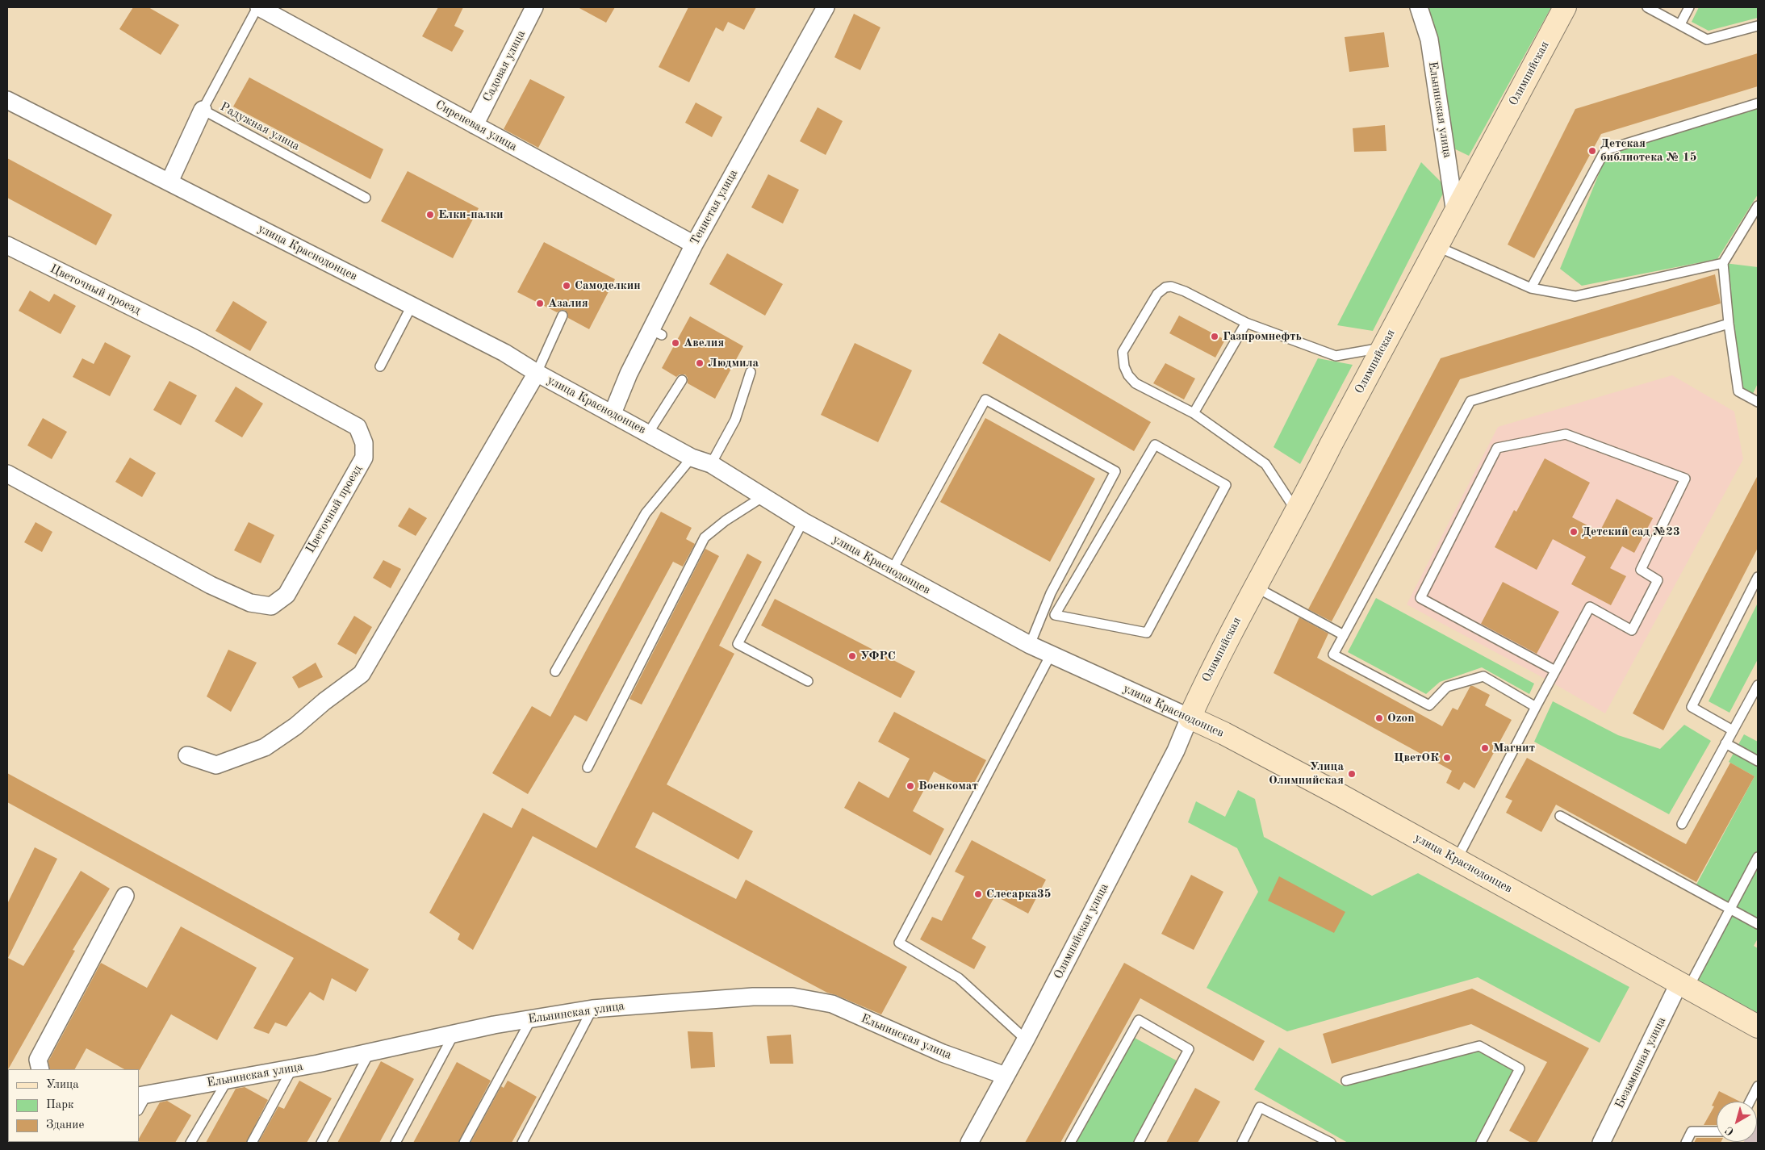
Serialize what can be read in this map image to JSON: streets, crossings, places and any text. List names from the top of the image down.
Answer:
{
  "streets": {
    "main road": ["Олимпийская", "улица Краснодонцев"],
    "street": [
      "Садовая улица",
      "Ельнинская улица",
      "Сиреневая улица",
      "Тенистая улица",
      "Цветочный проезд",
      "Олимпийская улица",
      "Безымянная улица"
    ],
    "lane": ["Радужная улица"]
  },
  "crossings": [
    ["Садовая улица", "Сиреневая улица"],
    ["Олимпийская", "Ельнинская улица"],
    ["Олимпийская", "улица Краснодонцев"],
    ["Олимпийская", "Олимпийская улица"],
    ["Ельнинская улица", "Олимпийская улица"],
    ["Сиреневая улица", "Радужная улица"],
    ["Сиреневая улица", "Тенистая улица"],
    ["Тенистая улица", "улица Краснодонцев"],
    ["улица Краснодонцев", "Олимпийская улица"],
    ["улица Краснодонцев", "Безымянная улица"]
  ],
  "places": [
    "Детская библиотека № 15",
    "Елки-палки",
    "Самоделкин",
    "Азалия",
    "Газпромнефть",
    "Авелия",
    "Людмила",
    "Детский сад №23",
    "УФРС",
    "Ozon",
    "Магнит",
    "ЦветОК",
    "Улица Олимпийская",
    "Военкомат",
    "Слесарка35"
  ],
  "legend": ["Улица", "Парк", "Здание"],
  "north": "bottom left"
}
